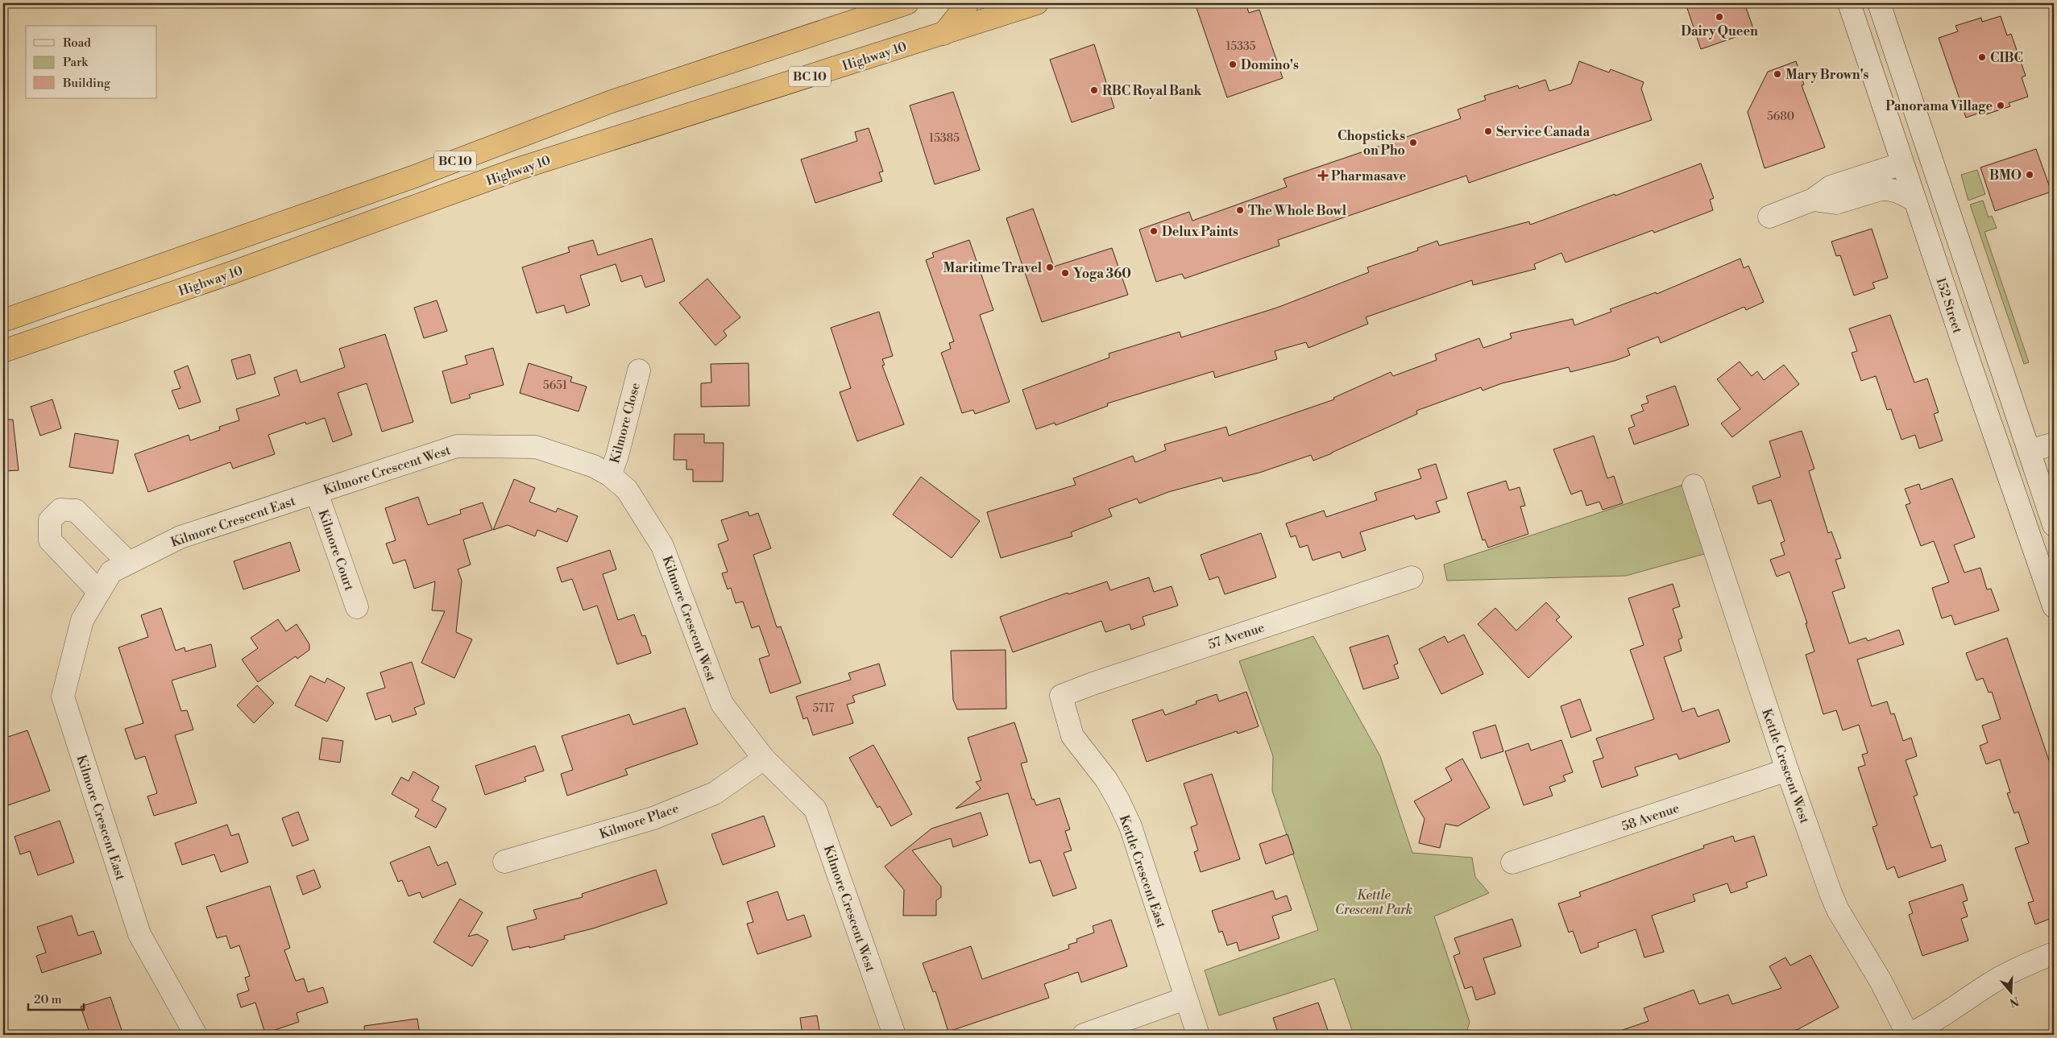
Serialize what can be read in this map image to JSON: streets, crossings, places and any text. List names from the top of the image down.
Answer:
{
  "streets": {
    "highway": ["Highway 10", "BC 10"],
    "street": [
      "152 Street",
      "Kilmore Close",
      "Kilmore Crescent West",
      "Kilmore Crescent East",
      "Kilmore Court",
      "57 Avenue",
      "Kettle Crescent West",
      "58 Avenue",
      "Kilmore Place",
      "Kettle Crescent East"
    ]
  },
  "crossings": [
    ["Kilmore Close", "Kilmore Crescent West"],
    ["Kilmore Crescent West", "Kilmore Crescent East"],
    ["Kilmore Crescent West", "Kilmore Court"],
    ["Kilmore Crescent West", "Kilmore Place"],
    ["Kilmore Crescent East", "Kilmore Court"],
    ["57 Avenue", "Kettle Crescent East"],
    ["Kettle Crescent West", "58 Avenue"]
  ],
  "parks": ["Kettle Crescent Park"],
  "places": {
    "other": [
      "Dairy Queen",
      "CIBC",
      "Domino's",
      "Mary Brown's",
      "RBC Royal Bank",
      "Panorama Village",
      "Service Canada",
      "Chopsticks on Pho",
      "BMO",
      "The Whole Bowl",
      "Delux Paints",
      "Maritime Travel",
      "Yoga 360"
    ],
    "health": ["Pharmasave"]
  },
  "house_numbers": [
    "15335",
    "5680",
    "15385",
    "5651",
    "5717"
  ],
  "legend": ["Road", "Park", "Building"],
  "scale_bar": "20 m",
  "north": "bottom"
}
